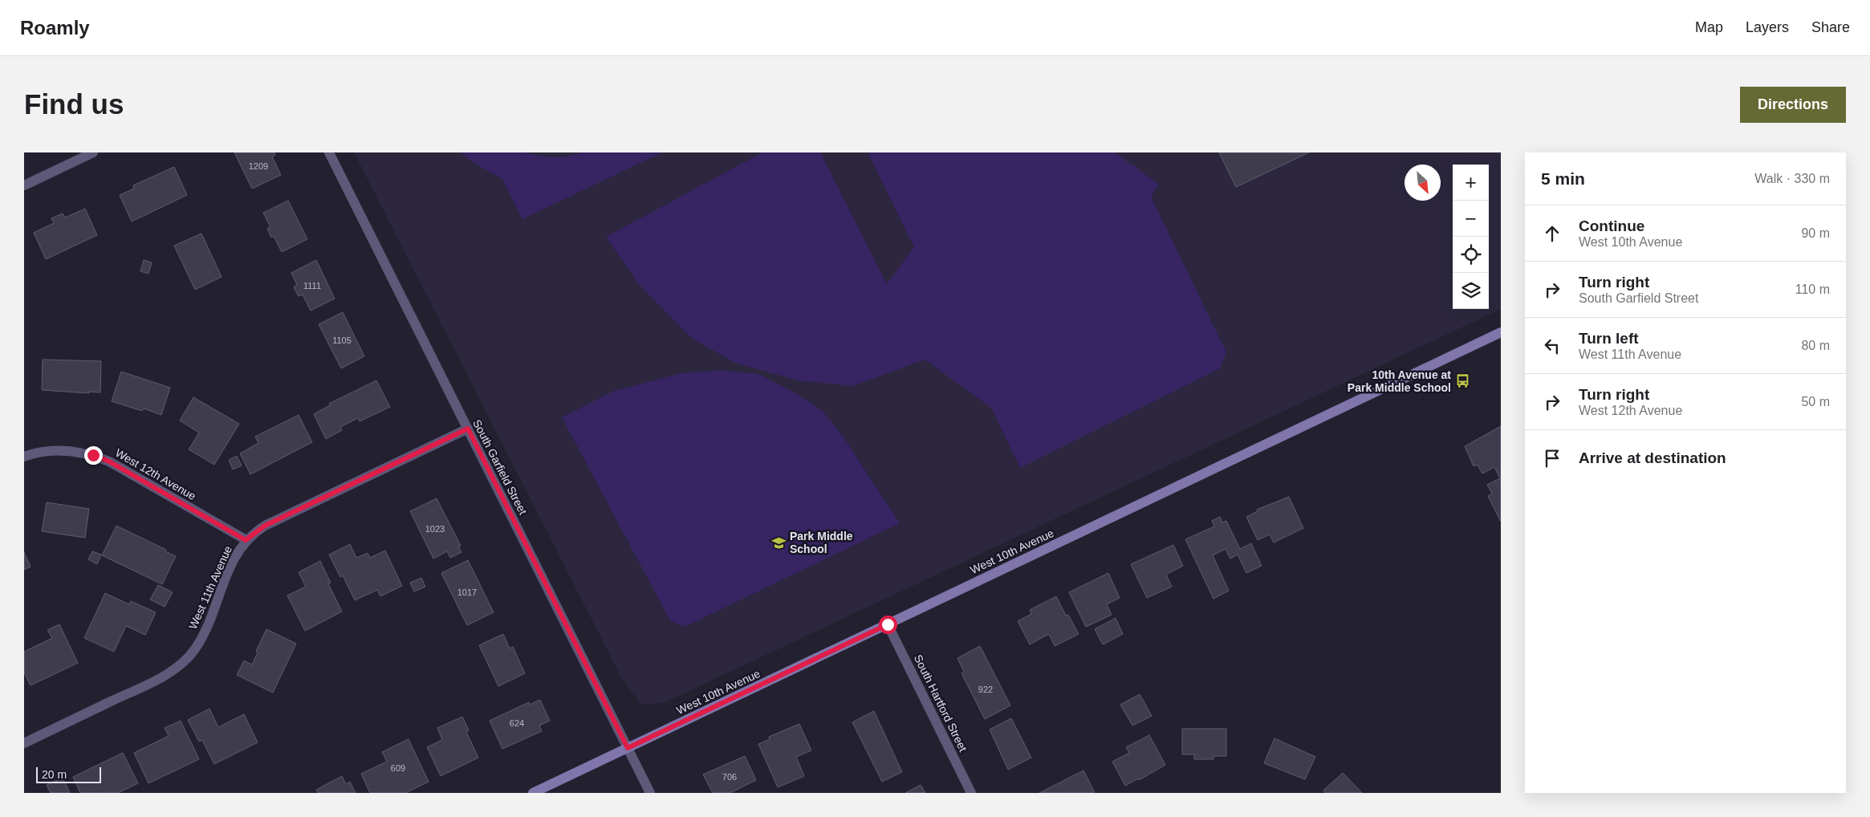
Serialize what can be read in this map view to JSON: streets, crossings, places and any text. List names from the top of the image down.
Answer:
{
  "streets": {
    "main road": ["West 10th Avenue"],
    "street": [
      "South Garfield Street",
      "West 12th Avenue",
      "West 11th Avenue",
      "South Hartford Street"
    ]
  },
  "crossings": [
    ["South Garfield Street", "West 10th Avenue"],
    ["South Garfield Street", "West 11th Avenue"],
    ["West 12th Avenue", "West 11th Avenue"],
    ["West 10th Avenue", "South Hartford Street"]
  ],
  "places": {
    "bus stop": ["10th Avenue at Park Middle School"],
    "school or university": ["Park Middle School"]
  },
  "house_numbers": [
    "1209",
    "1111",
    "1105",
    "1023",
    "1017",
    "922",
    "624",
    "609",
    "706"
  ],
  "scale_bar": "20 m",
  "north": "bottom right",
  "page": {
    "header": "Roamly",
    "nav": ["Map", "Layers", "Share"],
    "buttons": "Directions",
    "title": "Find us",
    "heading": ["5 min", "Walk · 330 m"],
    "map_buttons": ["+", "−"],
    "list": [
      ["Continue", "West 10th Avenue", "90 m"],
      ["Turn right", "South Garfield Street", "110 m"],
      ["Turn left", "West 11th Avenue", "80 m"],
      ["Turn right", "West 12th Avenue", "50 m"],
      "Arrive at destination"
    ],
    "scale": "20 m"
  }
}
